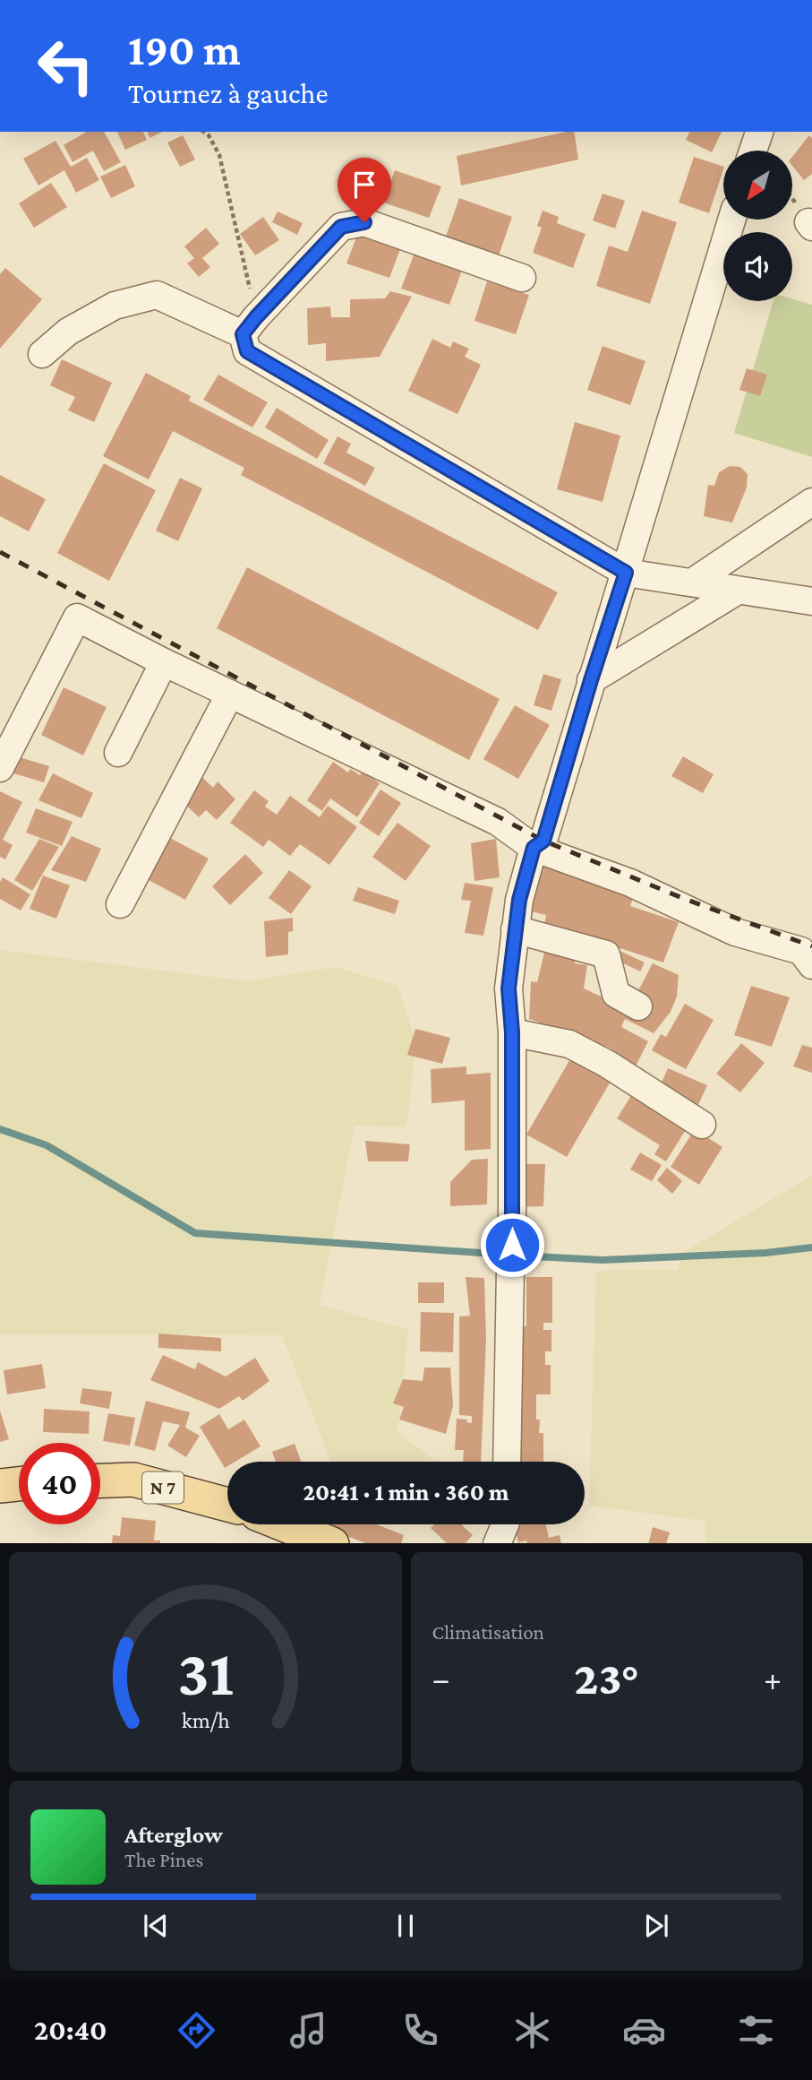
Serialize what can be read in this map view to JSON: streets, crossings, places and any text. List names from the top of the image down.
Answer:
{
  "streets": {
    "main road": ["N 7"]
  },
  "north": "bottom left",
  "page": {
    "turn": ["190 m", "Tournez à gauche"],
    "limit": "40",
    "trip": "20:41 · 1 min · 360 m",
    "tile": "Climatisation",
    "heat": ["−", "23°", "+"],
    "song": ["Afterglow", "The Pines"],
    "tabs": "20:40",
    "gauge": ["31", "km/h"]
  }
}
